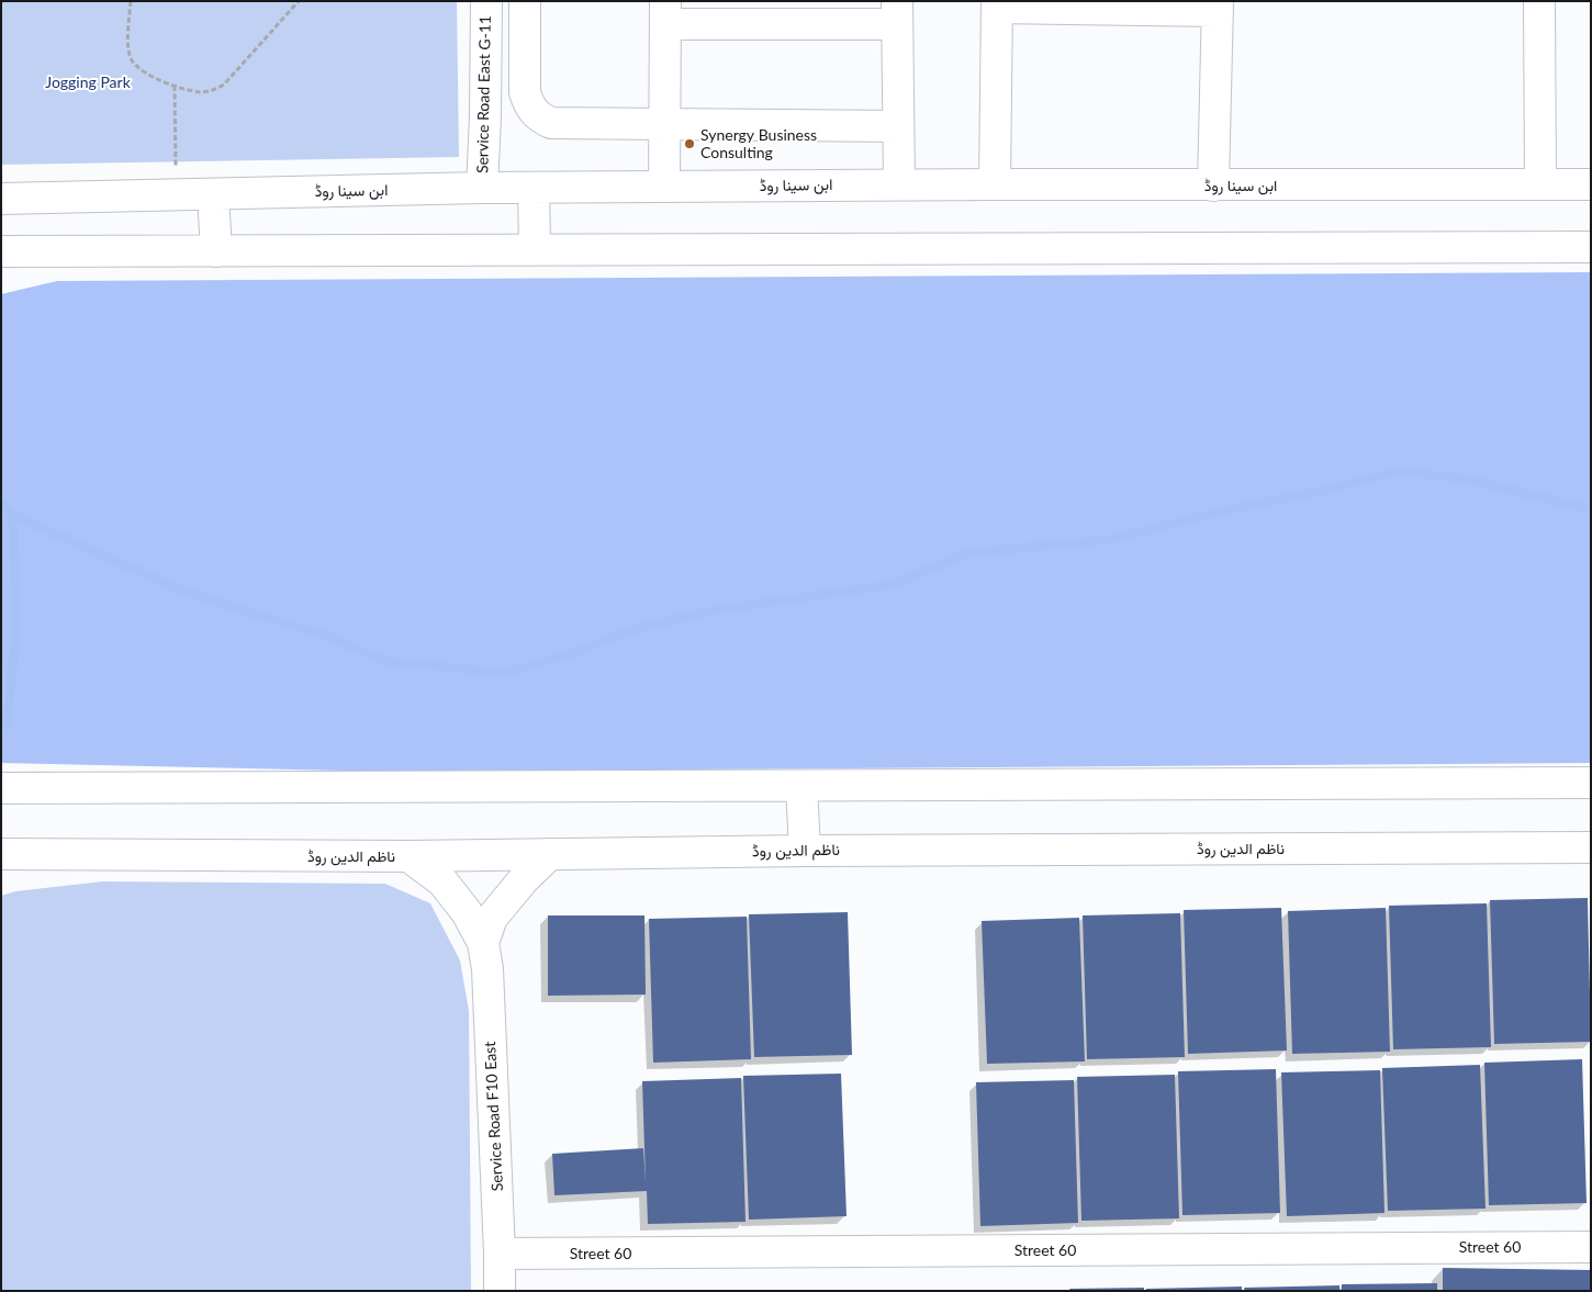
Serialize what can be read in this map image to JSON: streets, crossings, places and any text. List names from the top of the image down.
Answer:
{
  "streets": {
    "main road": [
      "Service Road East G-11",
      "ابن سینا روڈ",
      "ناظم الدین روڈ",
      "Service Road F10 East",
      "Street 60"
    ]
  },
  "crossings": [
    ["Service Road East G-11", "ابن سینا روڈ"],
    ["ناظم الدین روڈ", "Service Road F10 East"],
    ["Service Road F10 East", "Street 60"]
  ],
  "parks": ["Jogging Park"],
  "places": ["Synergy Business Consulting"]
}
